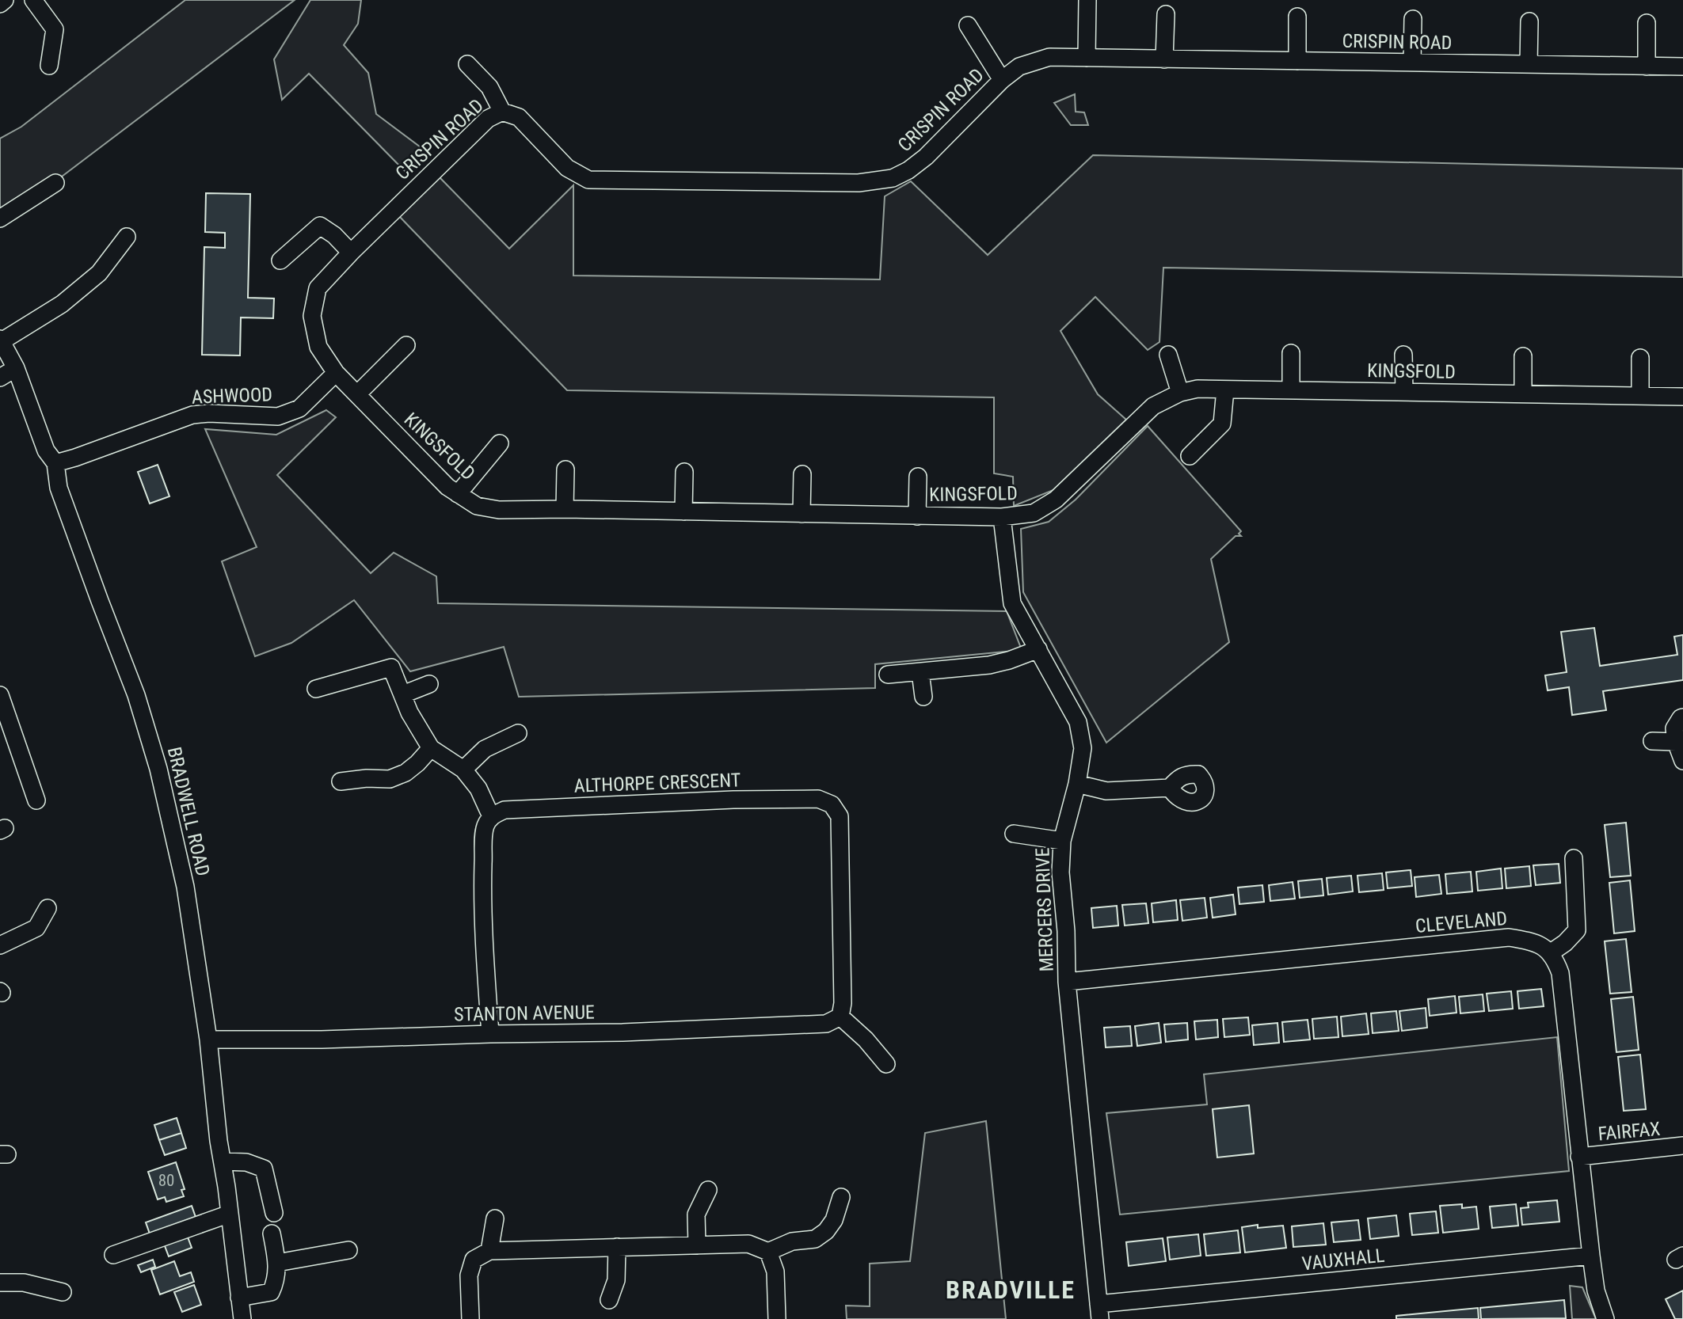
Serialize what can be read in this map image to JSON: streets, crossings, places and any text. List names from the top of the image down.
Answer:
{
  "streets": {
    "street": [
      "CRISPIN ROAD",
      "KINGSFOLD",
      "ASHWOOD",
      "ALTHORPE CRESCENT",
      "BRADWELL ROAD",
      "MERCERS DRIVE",
      "CLEVELAND",
      "STANTON AVENUE",
      "FAIRFAX",
      "VAUXHALL"
    ]
  },
  "crossings": [
    ["CRISPIN ROAD", "KINGSFOLD"],
    ["KINGSFOLD", "ASHWOOD"],
    ["KINGSFOLD", "MERCERS DRIVE"],
    ["ASHWOOD", "BRADWELL ROAD"],
    ["ALTHORPE CRESCENT", "STANTON AVENUE"],
    ["BRADWELL ROAD", "STANTON AVENUE"],
    ["MERCERS DRIVE", "CLEVELAND"],
    ["MERCERS DRIVE", "VAUXHALL"]
  ],
  "districts": ["BRADVILLE"],
  "house_numbers": ["80"]
}
